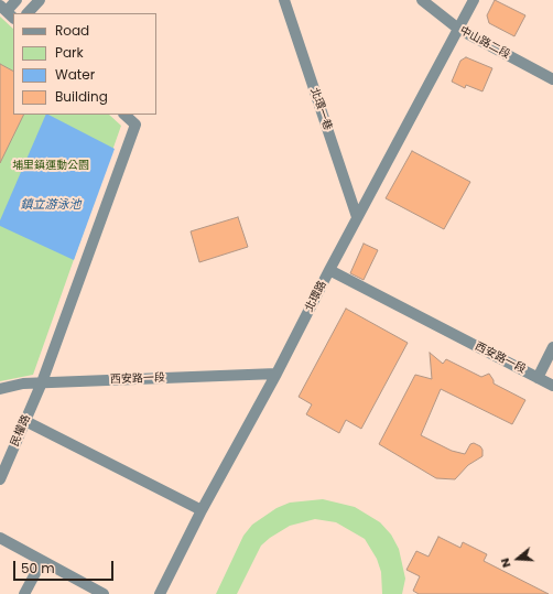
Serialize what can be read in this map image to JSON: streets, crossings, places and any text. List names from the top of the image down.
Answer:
{
  "streets": {
    "street": [
      "中山路二段",
      "北環一巷",
      "北環路",
      "西安路一段",
      "民權路"
    ]
  },
  "crossings": [
    ["中山路二段", "北環路"],
    ["北環一巷", "北環路"],
    ["北環路", "西安路一段"],
    ["西安路一段", "民權路"]
  ],
  "water": ["鎮立游泳池"],
  "parks": ["埔里鎮運動公園"],
  "legend": [
    "Road",
    "Park",
    "Water",
    "Building"
  ],
  "scale_bar": "50 m",
  "north": "left"
}
